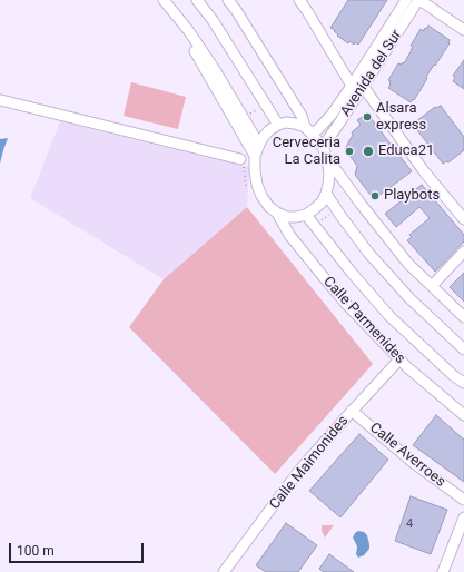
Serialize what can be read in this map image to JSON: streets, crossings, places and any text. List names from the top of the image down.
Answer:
{
  "streets": {
    "street": [
      "Avenida del Sur",
      "Calle Parmenides",
      "Calle Averroes",
      "Calle Maimonides"
    ]
  },
  "crossings": [
    ["Avenida del Sur", "Calle Parmenides"],
    ["Calle Parmenides", "Calle Maimonides"],
    ["Calle Averroes", "Calle Maimonides"]
  ],
  "places": [
    "Alsara express",
    "Cerveceria La Calita",
    "Educa21",
    "Playbots"
  ],
  "house_numbers": ["4"],
  "scale_bar": "100 m"
}
